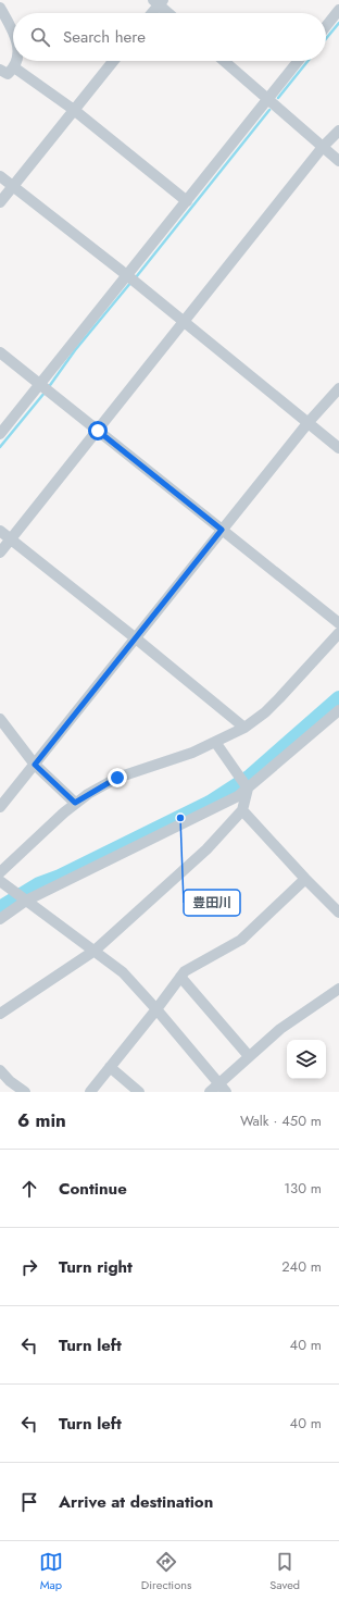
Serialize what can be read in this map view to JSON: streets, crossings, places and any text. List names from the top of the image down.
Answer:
{
  "places": ["豊田川"],
  "page": {
    "search": "Search here",
    "heading": ["6 min", "Walk · 450 m"],
    "list": [
      ["Continue", "130 m"],
      ["Turn right", "240 m"],
      ["Turn left", "40 m"],
      ["Turn left", "40 m"],
      "Arrive at destination"
    ],
    "nav": ["Map", "Directions", "Saved"]
  }
}
